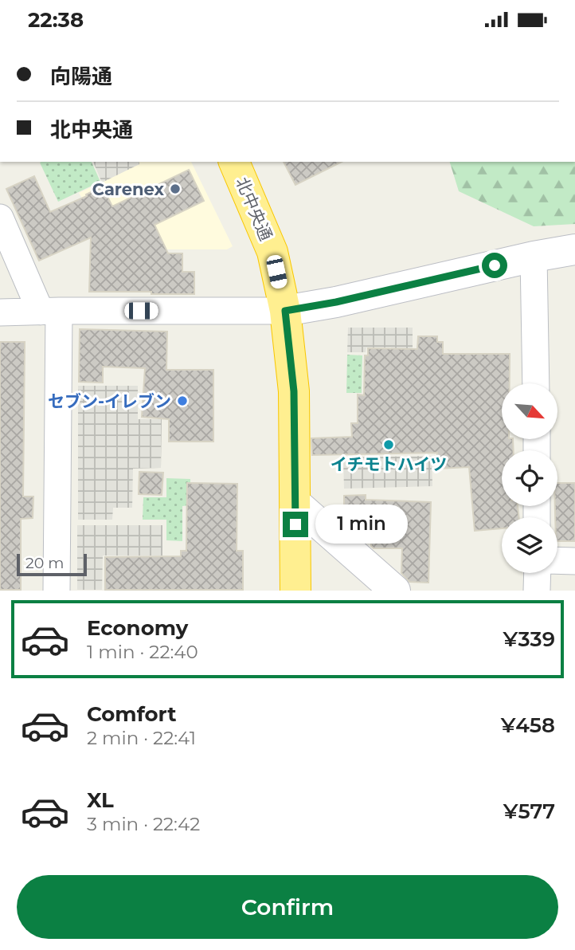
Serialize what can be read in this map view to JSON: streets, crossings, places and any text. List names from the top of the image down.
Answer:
{
  "streets": {
    "highway": ["北中央通"]
  },
  "places": ["Carenex", "セブン-イレブン", "イチモトハイツ"],
  "scale_bar": "20 m",
  "north": "bottom right",
  "page": {
    "status": "22:38",
    "banner": ["向陽通", "北中央通"],
    "bubble": "1 min",
    "scale": "20 m",
    "list": [
      {
        "name": "Economy",
        "note": "1 min · 22:40",
        "value": "¥339"
      },
      {
        "name": "Comfort",
        "note": "2 min · 22:41",
        "value": "¥458"
      },
      {
        "name": "XL",
        "note": "3 min · 22:42",
        "value": "¥577"
      }
    ],
    "buttons": "Confirm"
  }
}
